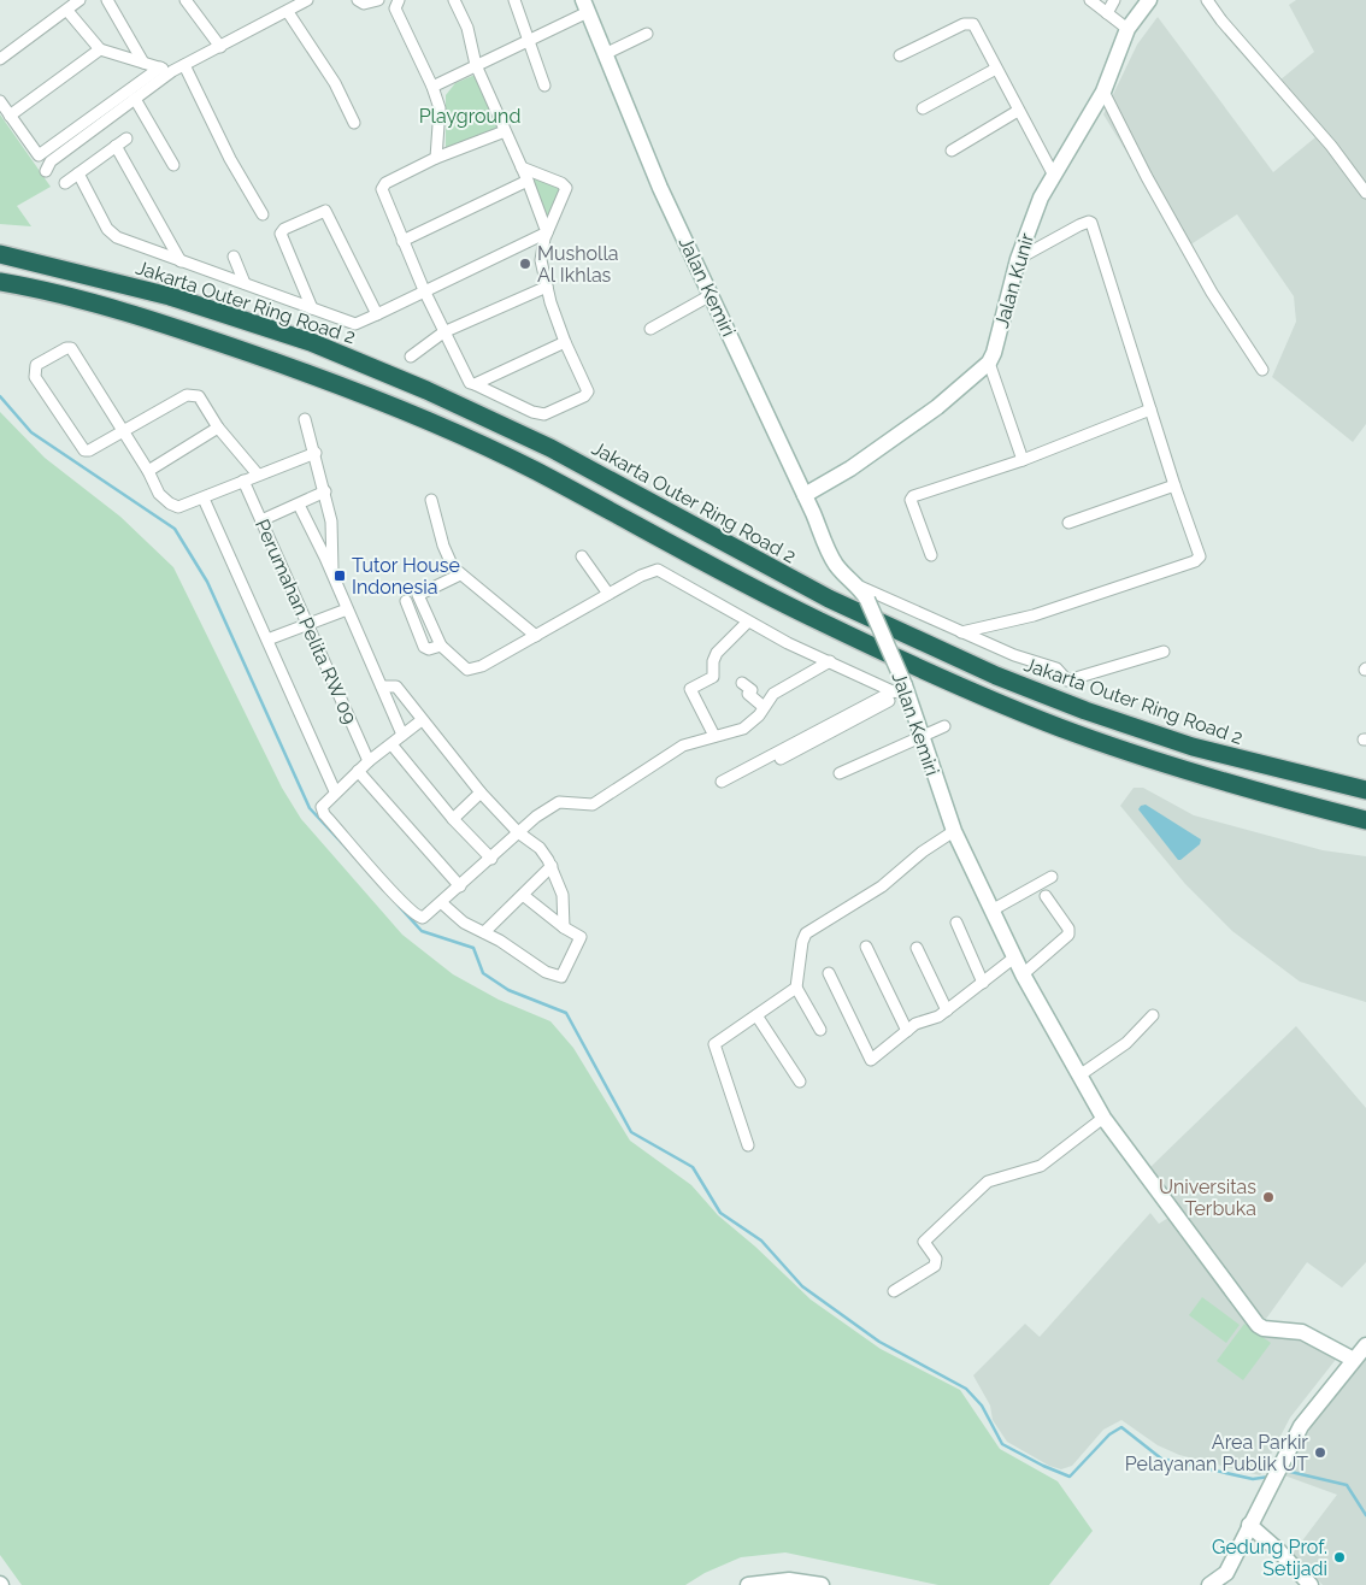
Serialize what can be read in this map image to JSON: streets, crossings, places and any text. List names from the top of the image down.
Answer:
{
  "streets": {
    "highway": ["Jakarta Outer Ring Road 2"],
    "street": ["Jalan Kunir", "Jalan Kemiri", "Perumahan Pelita RW 09"]
  },
  "crossings": [
    ["Jalan Kunir", "Jalan Kemiri"]
  ],
  "parks": ["Playground"],
  "places": {
    "other": [
      "Musholla Al Ikhlas",
      "Universitas Terbuka",
      "Area Parkir Pelayanan Publik UT",
      "Gedung Prof. Setijadi"
    ],
    "transit": ["Tutor House Indonesia"]
  }
}
